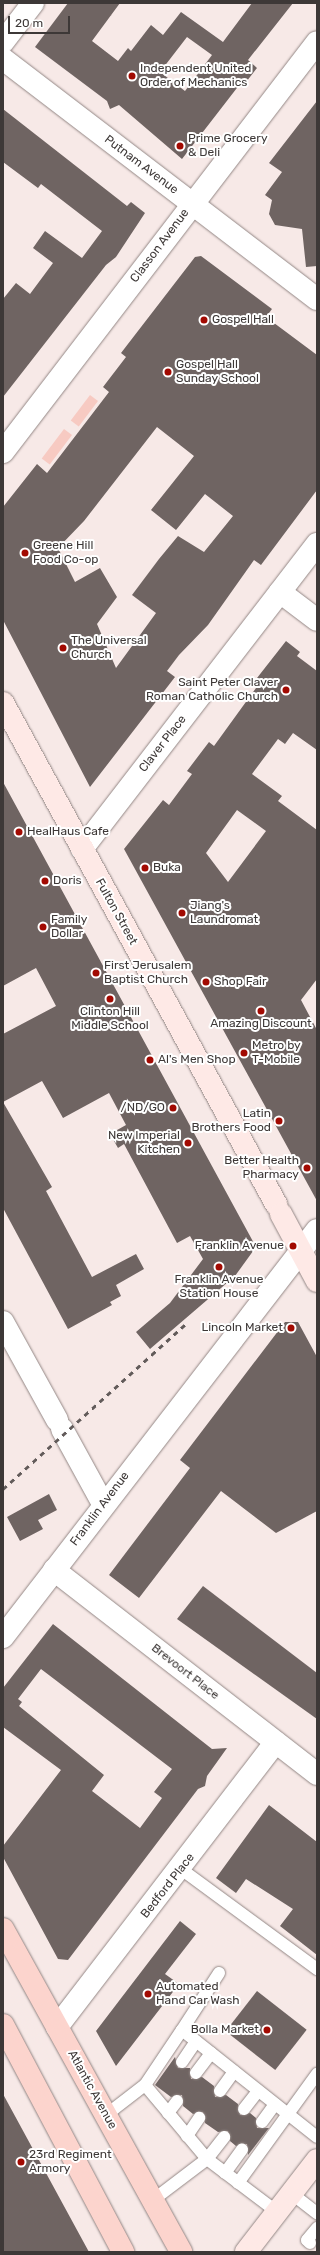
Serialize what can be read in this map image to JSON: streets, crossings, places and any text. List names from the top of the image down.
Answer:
{
  "streets": {
    "main road": ["Fulton Street", "Atlantic Avenue"],
    "street": [
      "Putnam Avenue",
      "Classon Avenue",
      "Claver Place",
      "Franklin Avenue",
      "Brevoort Place",
      "Bedford Place"
    ]
  },
  "crossings": [
    ["Putnam Avenue", "Classon Avenue"],
    ["Claver Place", "Fulton Street"],
    ["Fulton Street", "Franklin Avenue"],
    ["Franklin Avenue", "Brevoort Place"],
    ["Brevoort Place", "Bedford Place"],
    ["Bedford Place", "Atlantic Avenue"]
  ],
  "places": [
    "Independent United Order of Mechanics",
    "Prime Grocery & Deli",
    "Gospel Hall",
    "Gospel Hall Sunday School",
    "Greene Hill Food Co-op",
    "The Universal Church",
    "Saint Peter Claver Roman Catholic Church",
    "HealHaus Cafe",
    "Buka",
    "Doris",
    "Jiang's Laundromat",
    "Family Dollar",
    "First Jerusalem Baptist Church",
    "Shop Fair",
    "Clinton Hill Middle School",
    "Amazing Discount",
    "Metro by T-Mobile",
    "Al's Men Shop",
    "/ND/GO",
    "Latin Brothers Food",
    "New Imperial Kitchen",
    "Better Health Pharmacy",
    "Franklin Avenue",
    "Franklin Avenue Station House",
    "Lincoln Market",
    "Automated Hand Car Wash",
    "Bolla Market",
    "23rd Regiment Armory"
  ],
  "scale_bar": "20 m"
}
